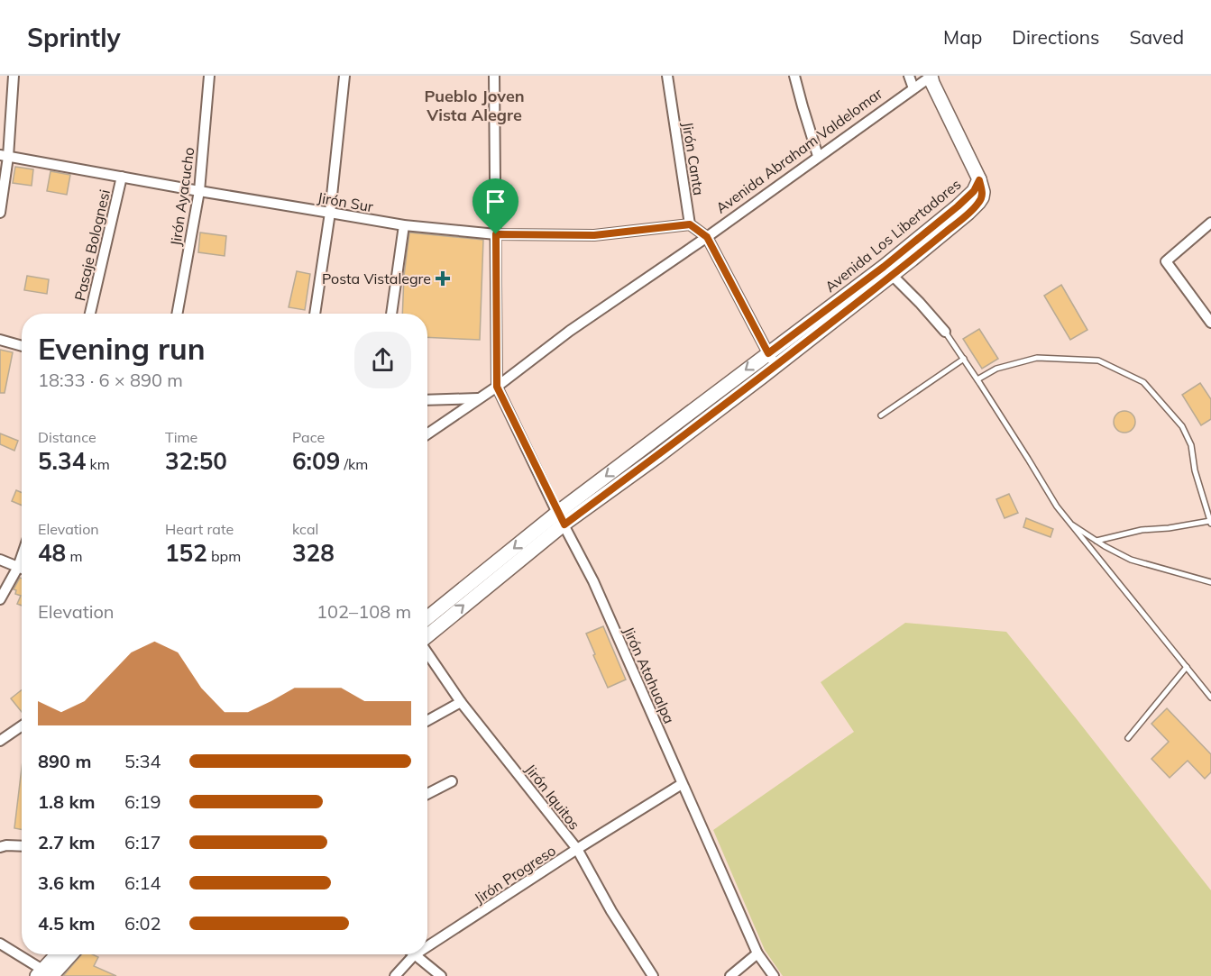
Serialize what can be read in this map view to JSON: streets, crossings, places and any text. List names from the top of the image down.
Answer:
{
  "streets": {
    "street": [
      "Avenida Abraham Valdelomar",
      "Jirón Canta",
      "Jirón Ayacucho",
      "Jirón Sur",
      "Avenida Los Libertadores",
      "Pasaje Bolognesi",
      "Jirón Atahualpa",
      "Jirón Iquitos",
      "Jirón Progreso"
    ]
  },
  "crossings": [
    ["Avenida Abraham Valdelomar", "Avenida Los Libertadores"],
    ["Avenida Abraham Valdelomar", "Jirón Atahualpa"],
    ["Jirón Canta", "Jirón Sur"],
    ["Jirón Ayacucho", "Jirón Sur"],
    ["Jirón Sur", "Pasaje Bolognesi"],
    ["Avenida Los Libertadores", "Jirón Atahualpa"],
    ["Jirón Atahualpa", "Jirón Progreso"],
    ["Jirón Iquitos", "Jirón Progreso"]
  ],
  "districts": ["Pueblo Joven Vista Alegre"],
  "places": {
    "health": ["Posta Vistalegre"]
  },
  "page": {
    "header": "Sprintly",
    "nav": ["Map", "Directions", "Saved"],
    "heading": ["Evening run", "18:33 · 6 × 890 m"],
    "stats": [
      ["Distance", "5.34 km"],
      ["Time", "32:50"],
      ["Pace", "6:09 /km"],
      ["Elevation", "48 m"],
      ["Heart rate", "152 bpm"],
      ["kcal", "328"]
    ],
    "chart": ["Elevation", "102–108 m"],
    "list": [
      {
        "name": "890 m",
        "note": "5:34"
      },
      {
        "name": "1.8 km",
        "note": "6:19"
      },
      {
        "name": "2.7 km",
        "note": "6:17"
      },
      {
        "name": "3.6 km",
        "note": "6:14"
      },
      {
        "name": "4.5 km",
        "note": "6:02"
      }
    ]
  }
}
